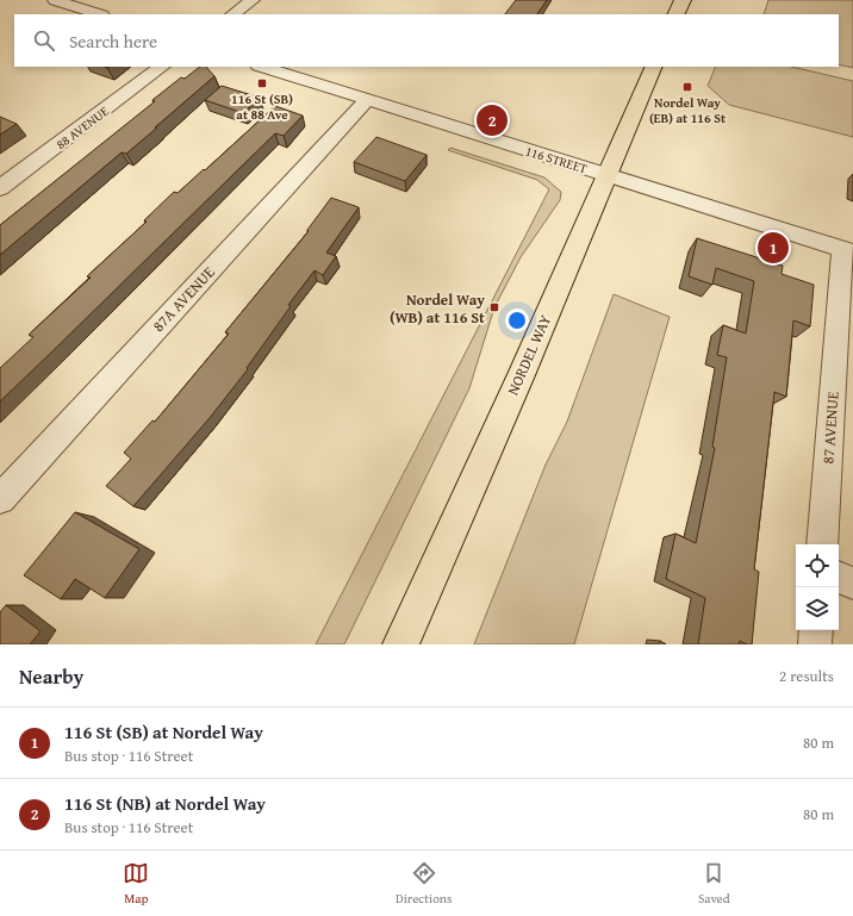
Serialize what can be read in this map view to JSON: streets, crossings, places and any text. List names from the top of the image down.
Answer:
{
  "streets": {
    "main road": ["NORDEL WAY"],
    "street": [
      "88 AVENUE",
      "116 STREET",
      "87A AVENUE",
      "87 AVENUE"
    ]
  },
  "crossings": [
    ["116 STREET", "87A AVENUE"],
    ["116 STREET", "NORDEL WAY"],
    ["116 STREET", "87 AVENUE"]
  ],
  "places": {
    "transit": ["116 St (SB) at 88 Ave", "Nordel Way (EB) at 116 St", "Nordel Way (WB) at 116 St"]
  },
  "page": {
    "search": "Search here",
    "pins": ["2", "1"],
    "heading": ["Nearby", "2 results"],
    "list": [
      {
        "mark": "1",
        "name": "116 St (SB) at Nordel Way",
        "note": "Bus stop · 116 Street",
        "value": "80 m"
      },
      {
        "mark": "2",
        "name": "116 St (NB) at Nordel Way",
        "note": "Bus stop · 116 Street",
        "value": "80 m"
      }
    ],
    "nav": ["Map", "Directions", "Saved"]
  }
}
